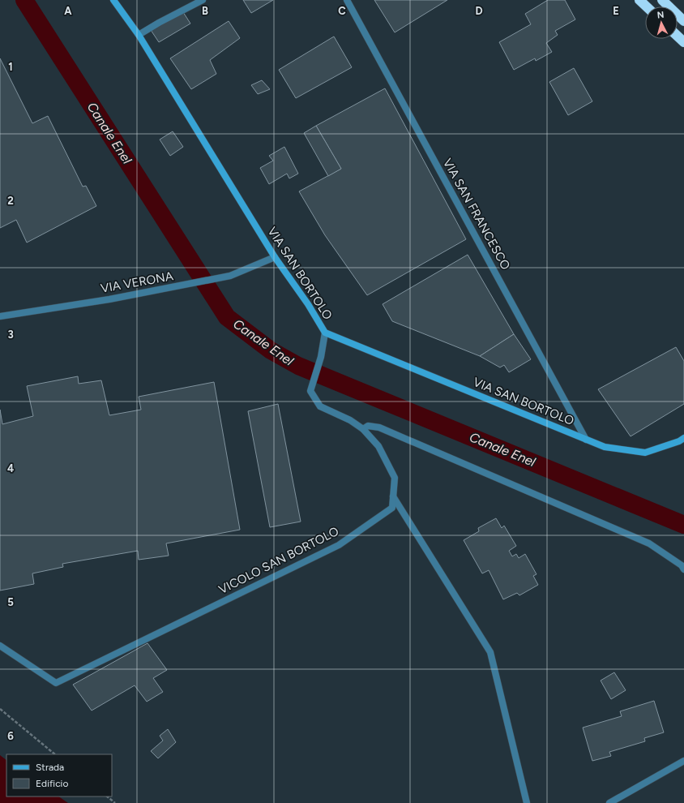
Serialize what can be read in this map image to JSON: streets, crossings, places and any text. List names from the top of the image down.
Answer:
{
  "streets": {
    "street": [
      "VIA SAN FRANCESCO",
      "VIA SAN BORTOLO",
      "VIA VERONA",
      "VICOLO SAN BORTOLO"
    ]
  },
  "crossings": [
    ["VIA SAN FRANCESCO", "VIA SAN BORTOLO"],
    ["VIA SAN BORTOLO", "VIA VERONA"],
    ["VIA SAN BORTOLO", "VICOLO SAN BORTOLO"]
  ],
  "water": ["Canale Enel"],
  "legend": ["Strada", "Edificio"],
  "north": "top",
  "grid": {
    "columns": [
      "A",
      "B",
      "C",
      "D",
      "E"
    ],
    "rows": [
      "1",
      "2",
      "3",
      "4",
      "5",
      "6"
    ]
  }
}
